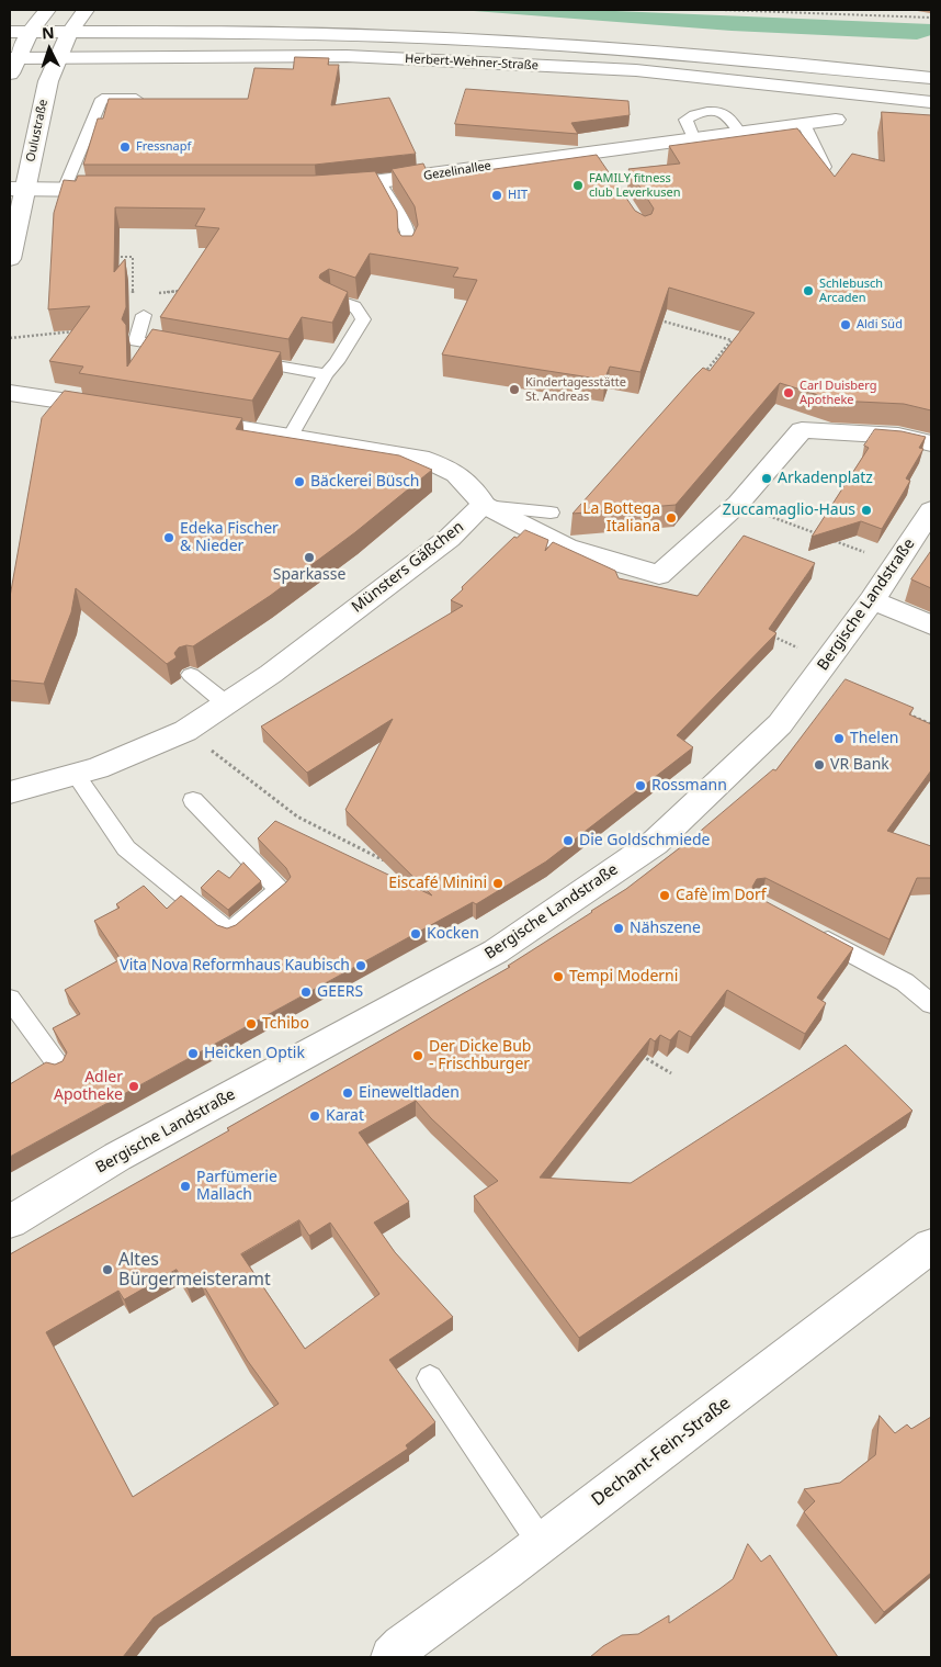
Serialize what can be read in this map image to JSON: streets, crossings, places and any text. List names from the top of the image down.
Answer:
{
  "streets": {
    "street": [
      "Herbert-Wehner-Straße",
      "Oulustraße",
      "Gezelinallee",
      "Münsters Gäßchen",
      "Bergische Landstraße",
      "Dechant-Fein-Straße"
    ]
  },
  "crossings": [
    ["Herbert-Wehner-Straße", "Oulustraße"]
  ],
  "places": [
    "Fressnapf",
    "FAMILY fitness club Leverkusen",
    "HIT",
    "Schlebusch Arcaden",
    "Aldi Süd",
    "Kindertagesstätte St. Andreas",
    "Carl Duisberg Apotheke",
    "Arkadenplatz",
    "Bäckerei Büsch",
    "Zuccamaglio-Haus",
    "La Bottega Italiana",
    "Edeka Fischer & Nieder",
    "Sparkasse",
    "Thelen",
    "VR Bank",
    "Rossmann",
    "Die Goldschmiede",
    "Eiscafé Minini",
    "Cafè im Dorf",
    "Nähszene",
    "Kocken",
    "Vita Nova Reformhaus Kaubisch",
    "Tempi Moderni",
    "GEERS",
    "Tchibo",
    "Heicken Optik",
    "Der Dicke Bub - Frischburger",
    "Adler Apotheke",
    "Eineweltladen",
    "Karat",
    "Parfümerie Mallach",
    "Altes Bürgermeisteramt"
  ],
  "north": "top"
}
